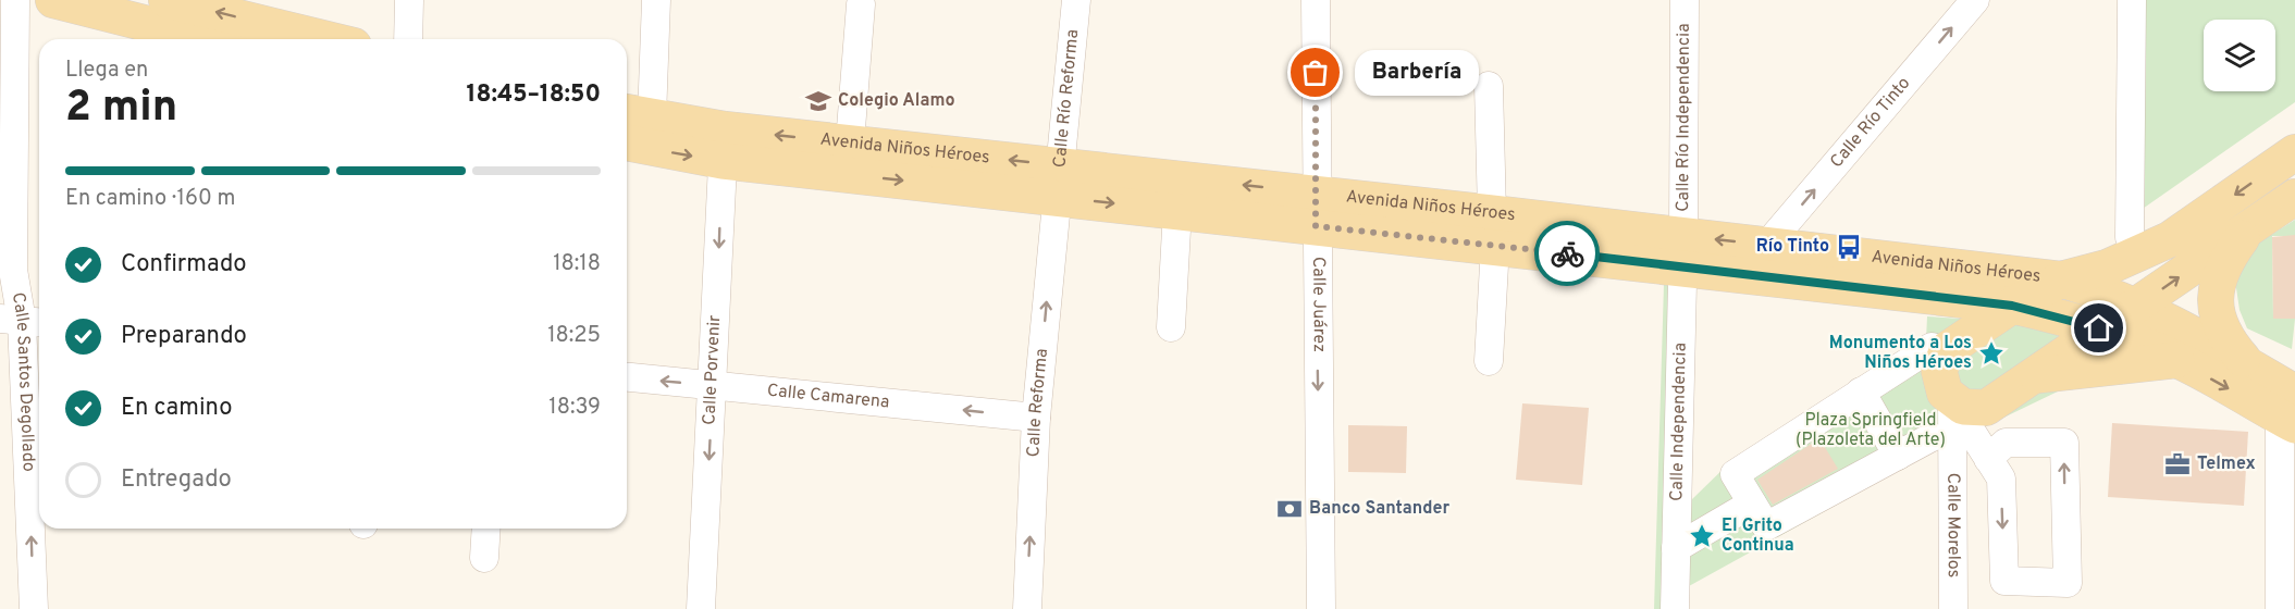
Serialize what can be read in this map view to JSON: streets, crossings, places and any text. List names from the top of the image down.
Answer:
{
  "streets": {
    "main road": ["Avenida Niños Héroes"],
    "street": [
      "Calle Río Reforma",
      "Calle Río Independencia",
      "Calle Río Tinto",
      "Calle Juárez",
      "Calle Porvenir",
      "Calle Santos Degollado",
      "Calle Camarena",
      "Calle Reforma",
      "Calle Independencia",
      "Calle Morelos"
    ]
  },
  "crossings": [
    ["Calle Río Reforma", "Avenida Niños Héroes"],
    ["Calle Río Reforma", "Calle Reforma"],
    ["Calle Río Independencia", "Avenida Niños Héroes"],
    ["Calle Río Independencia", "Calle Independencia"],
    ["Calle Río Tinto", "Avenida Niños Héroes"],
    ["Avenida Niños Héroes", "Calle Juárez"],
    ["Avenida Niños Héroes", "Calle Porvenir"],
    ["Avenida Niños Héroes", "Calle Reforma"],
    ["Avenida Niños Héroes", "Calle Independencia"],
    ["Calle Porvenir", "Calle Camarena"],
    ["Calle Camarena", "Calle Reforma"]
  ],
  "one_way": [
    "Calle Río Tinto",
    "Calle Porvenir",
    "Calle Santos Degollado",
    "Calle Camarena",
    "Calle Reforma"
  ],
  "parks": ["Plaza Springfield (Plazoleta del Arte)"],
  "places": {
    "other": ["Barbería"],
    "school or university": ["Colegio Alamo"],
    "bus stop": ["Río Tinto"],
    "place": ["Monumento a Los Niños Héroes", "El Grito Continua"],
    "office": ["Telmex"],
    "bank": ["Banco Santander"]
  },
  "page": {
    "heading": ["2 min", "Llega en", "18:45–18:50"],
    "bubble": "Barbería",
    "bar": "En camino · 160 m",
    "list": [
      ["Confirmado", "18:18"],
      ["Preparando", "18:25"],
      ["En camino", "18:39"],
      "Entregado"
    ]
  }
}
